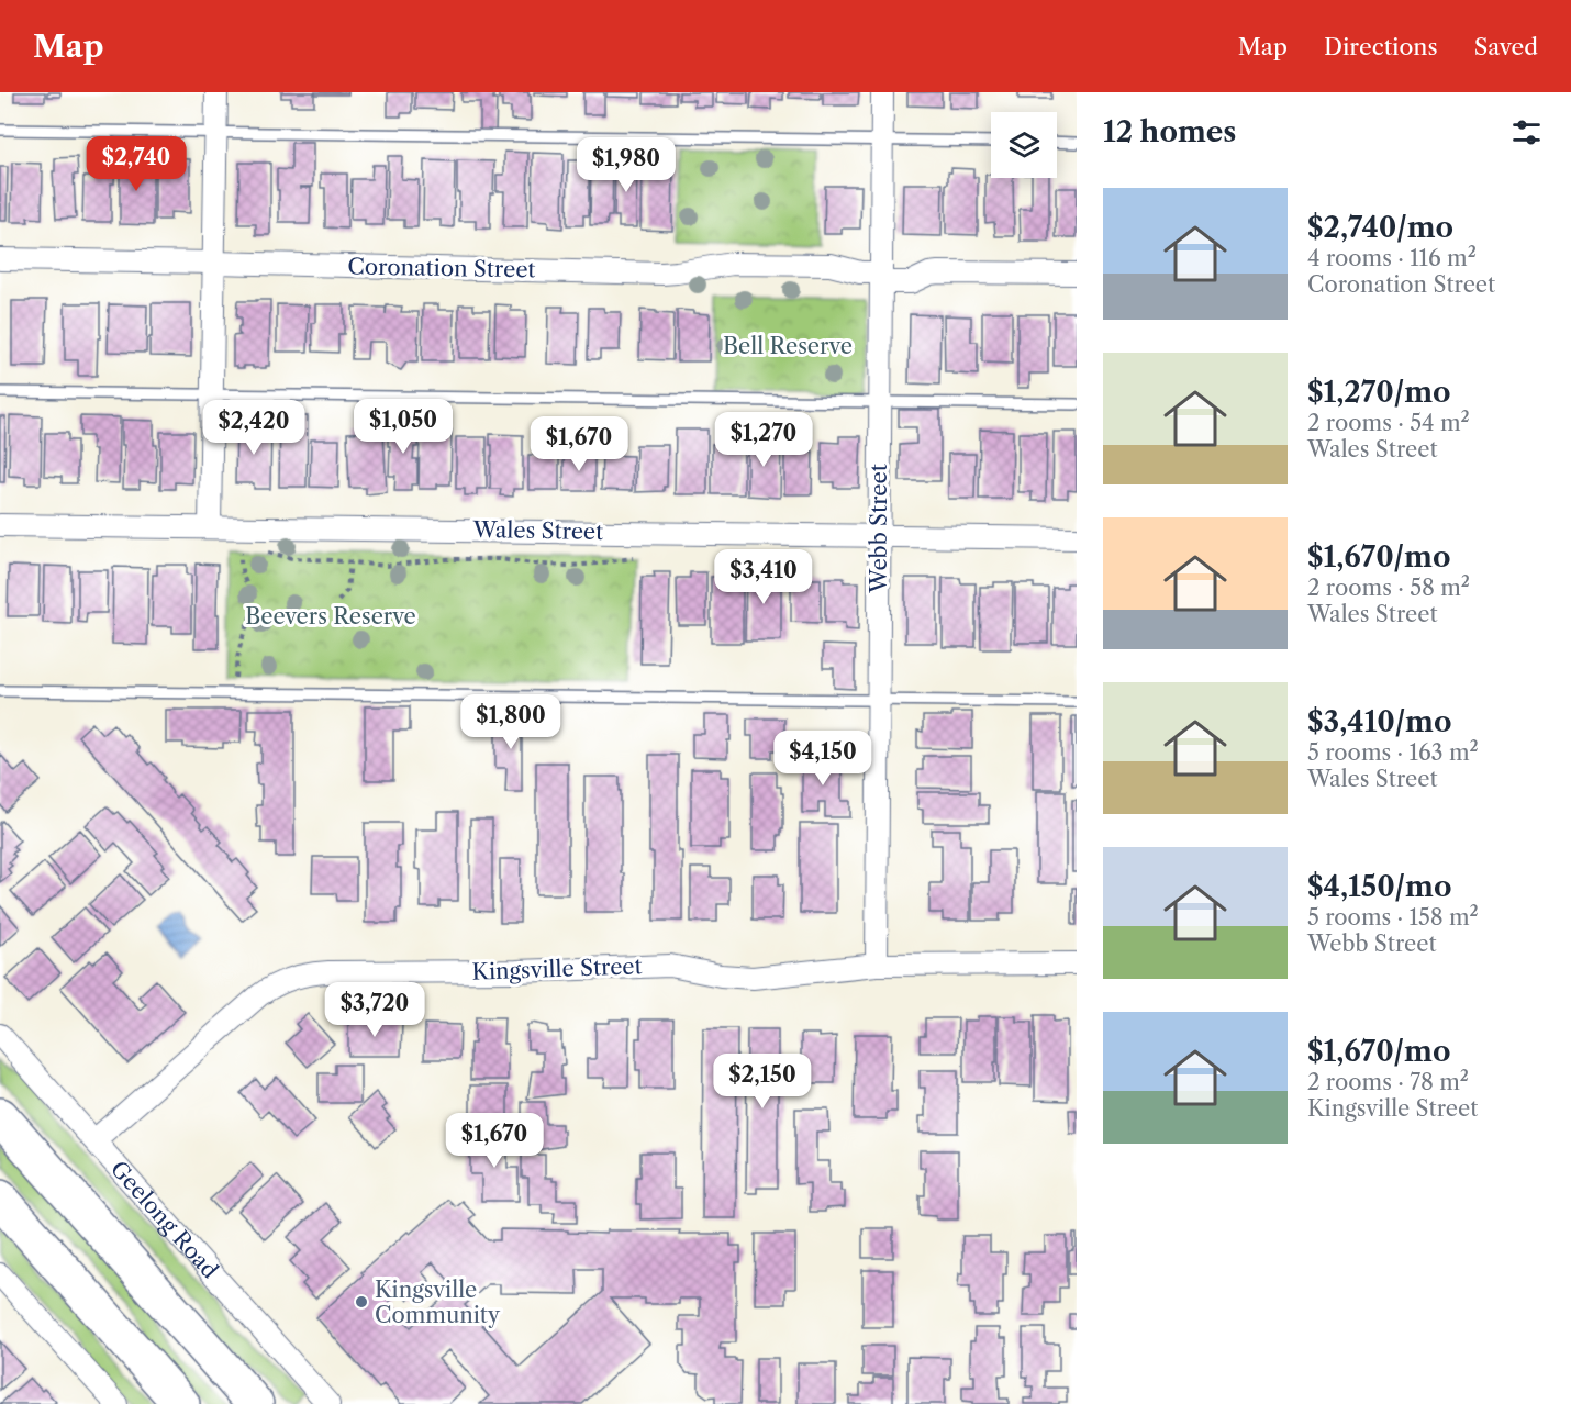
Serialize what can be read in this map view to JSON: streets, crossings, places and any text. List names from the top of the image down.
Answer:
{
  "streets": {
    "street": [
      "Coronation Street",
      "Webb Street",
      "Wales Street",
      "Kingsville Street",
      "Geelong Road"
    ]
  },
  "crossings": [
    ["Coronation Street", "Webb Street"],
    ["Webb Street", "Wales Street"],
    ["Webb Street", "Kingsville Street"],
    ["Kingsville Street", "Geelong Road"]
  ],
  "parks": ["Bell Reserve", "Beevers Reserve"],
  "places": ["Kingsville Community"],
  "page": {
    "header": "Map",
    "nav": ["Map", "Directions", "Saved"],
    "heading": "12 homes",
    "price": [
      "$2,740",
      "$1,980",
      "$1,050",
      "$2,420",
      "$1,270",
      "$1,670",
      "$3,410",
      "$1,800",
      "$4,150",
      "$3,720",
      "$2,150",
      "$1,670"
    ],
    "list": [
      {
        "name": "$2,740/mo",
        "note": "4 rooms · 116 m² · Coronation Street"
      },
      {
        "name": "$1,270/mo",
        "note": "2 rooms · 54 m² · Wales Street"
      },
      {
        "name": "$1,670/mo",
        "note": "2 rooms · 58 m² · Wales Street"
      },
      {
        "name": "$3,410/mo",
        "note": "5 rooms · 163 m² · Wales Street"
      },
      {
        "name": "$4,150/mo",
        "note": "5 rooms · 158 m² · Webb Street"
      },
      {
        "name": "$1,670/mo",
        "note": "2 rooms · 78 m² · Kingsville Street"
      }
    ]
  }
}
